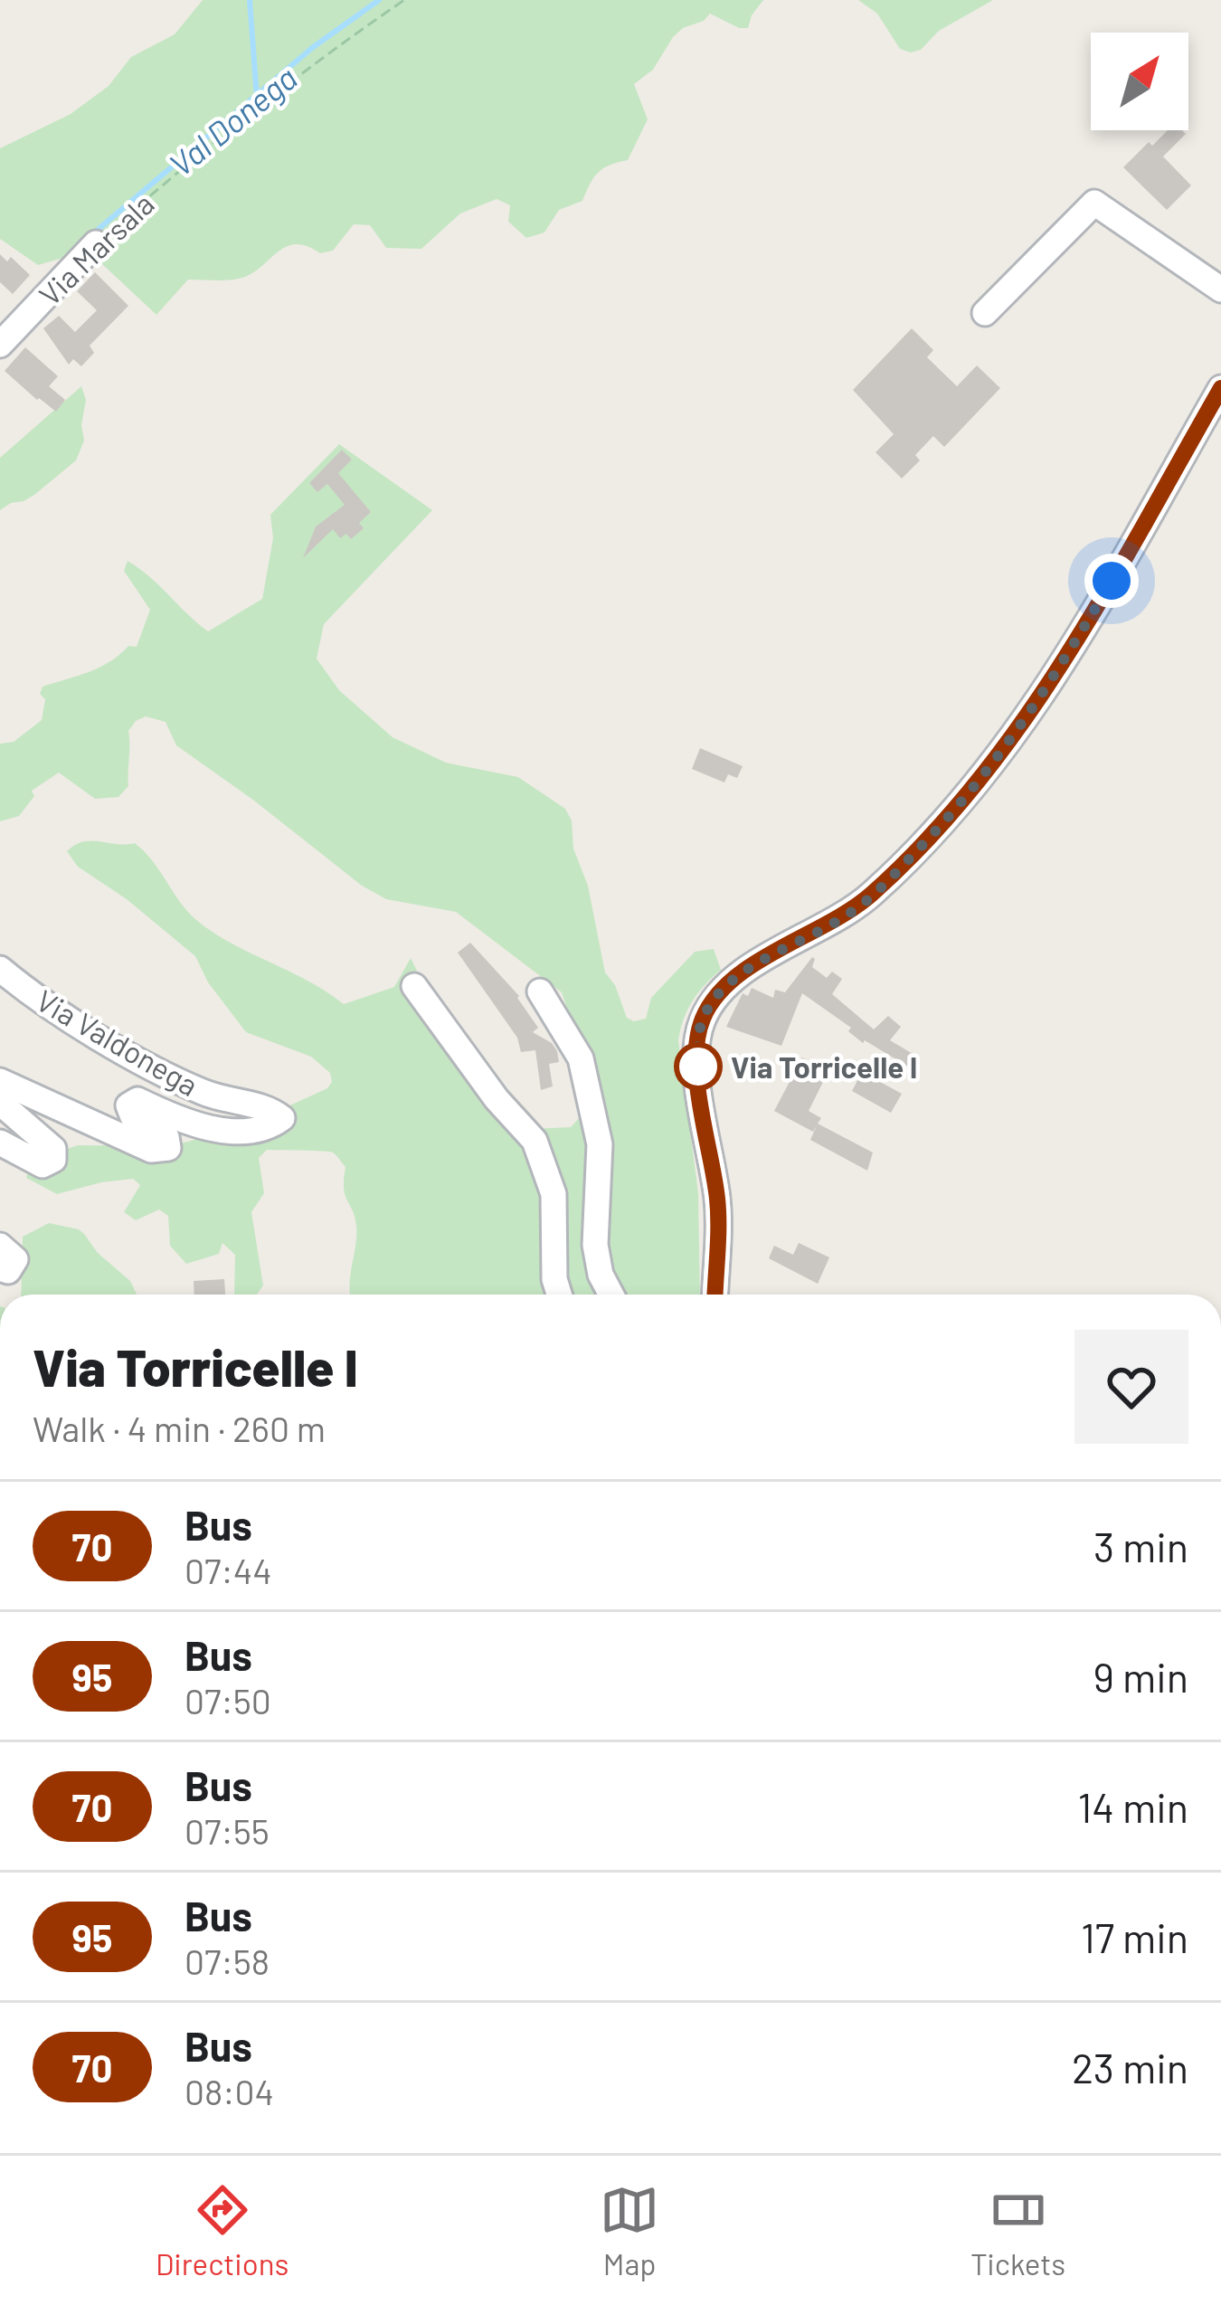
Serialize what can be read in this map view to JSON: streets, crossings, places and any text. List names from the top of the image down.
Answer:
{
  "streets": {
    "street": ["Via Marsala", "Via Valdonega"]
  },
  "water": ["Val Donega"],
  "places": ["Via Torricelle I"],
  "lines": ["bus line 70"],
  "north": "top right",
  "page": {
    "heading": ["Via Torricelle I", "Walk · 4 min · 260 m"],
    "list": [
      {
        "mark": "70",
        "name": "Bus",
        "note": "07:44",
        "value": "3 min"
      },
      {
        "mark": "95",
        "name": "Bus",
        "note": "07:50",
        "value": "9 min"
      },
      {
        "mark": "70",
        "name": "Bus",
        "note": "07:55",
        "value": "14 min"
      },
      {
        "mark": "95",
        "name": "Bus",
        "note": "07:58",
        "value": "17 min"
      },
      {
        "mark": "70",
        "name": "Bus",
        "note": "08:04",
        "value": "23 min"
      }
    ],
    "tabs": ["Directions", "Map", "Tickets"]
  }
}
